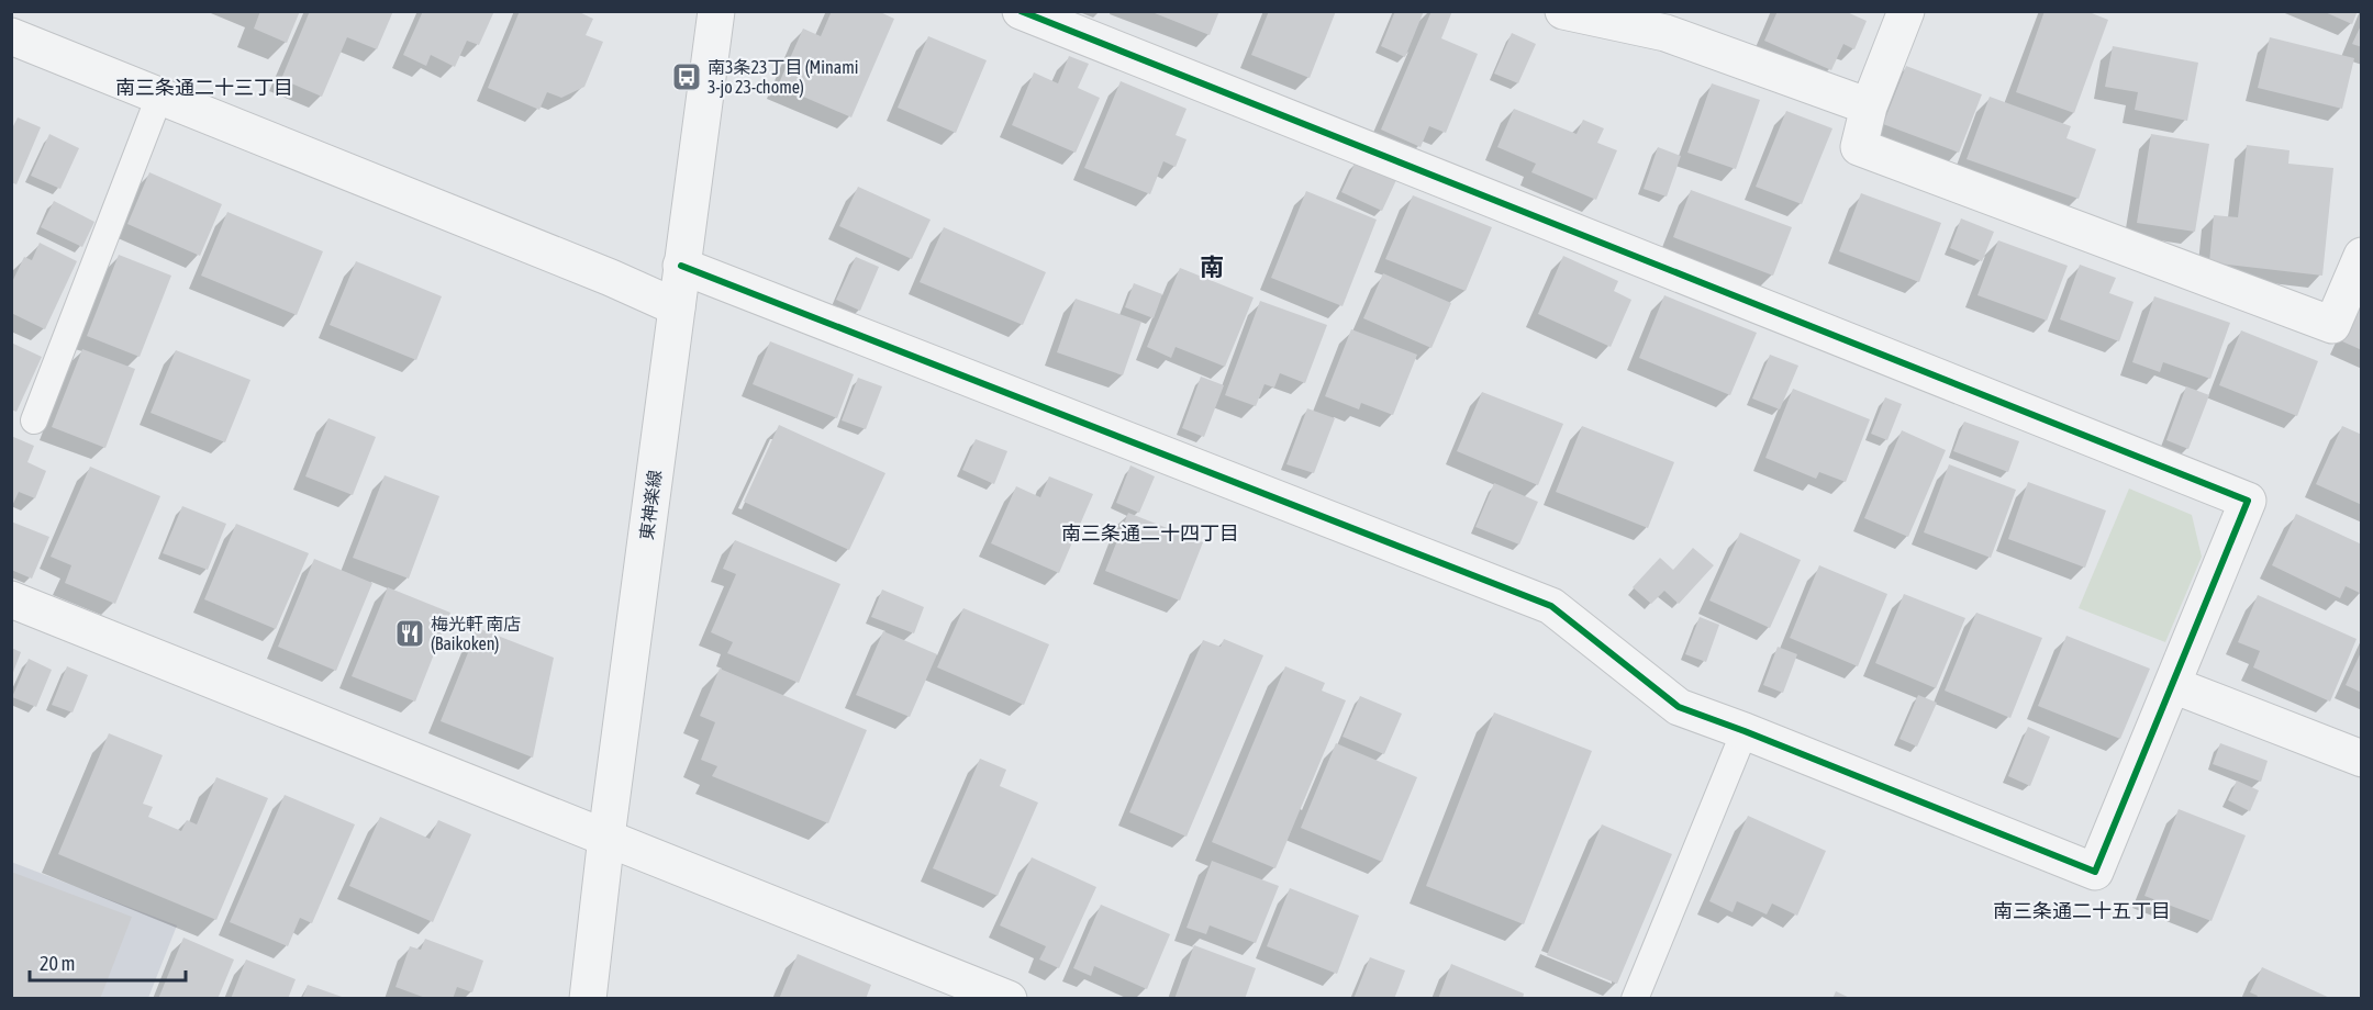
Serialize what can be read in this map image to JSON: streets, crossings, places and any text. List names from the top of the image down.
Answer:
{
  "streets": {
    "street": ["東神楽線"]
  },
  "districts": [
    "南三条通二十三丁目",
    "南",
    "南三条通二十四丁目",
    "南三条通二十五丁目"
  ],
  "places": {
    "bus stop": ["南3条23丁目 (Minami 3-jo 23-chome)"],
    "restaurant": ["梅光軒 南店 (Baikoken)"]
  },
  "scale_bar": "20 m"
}
